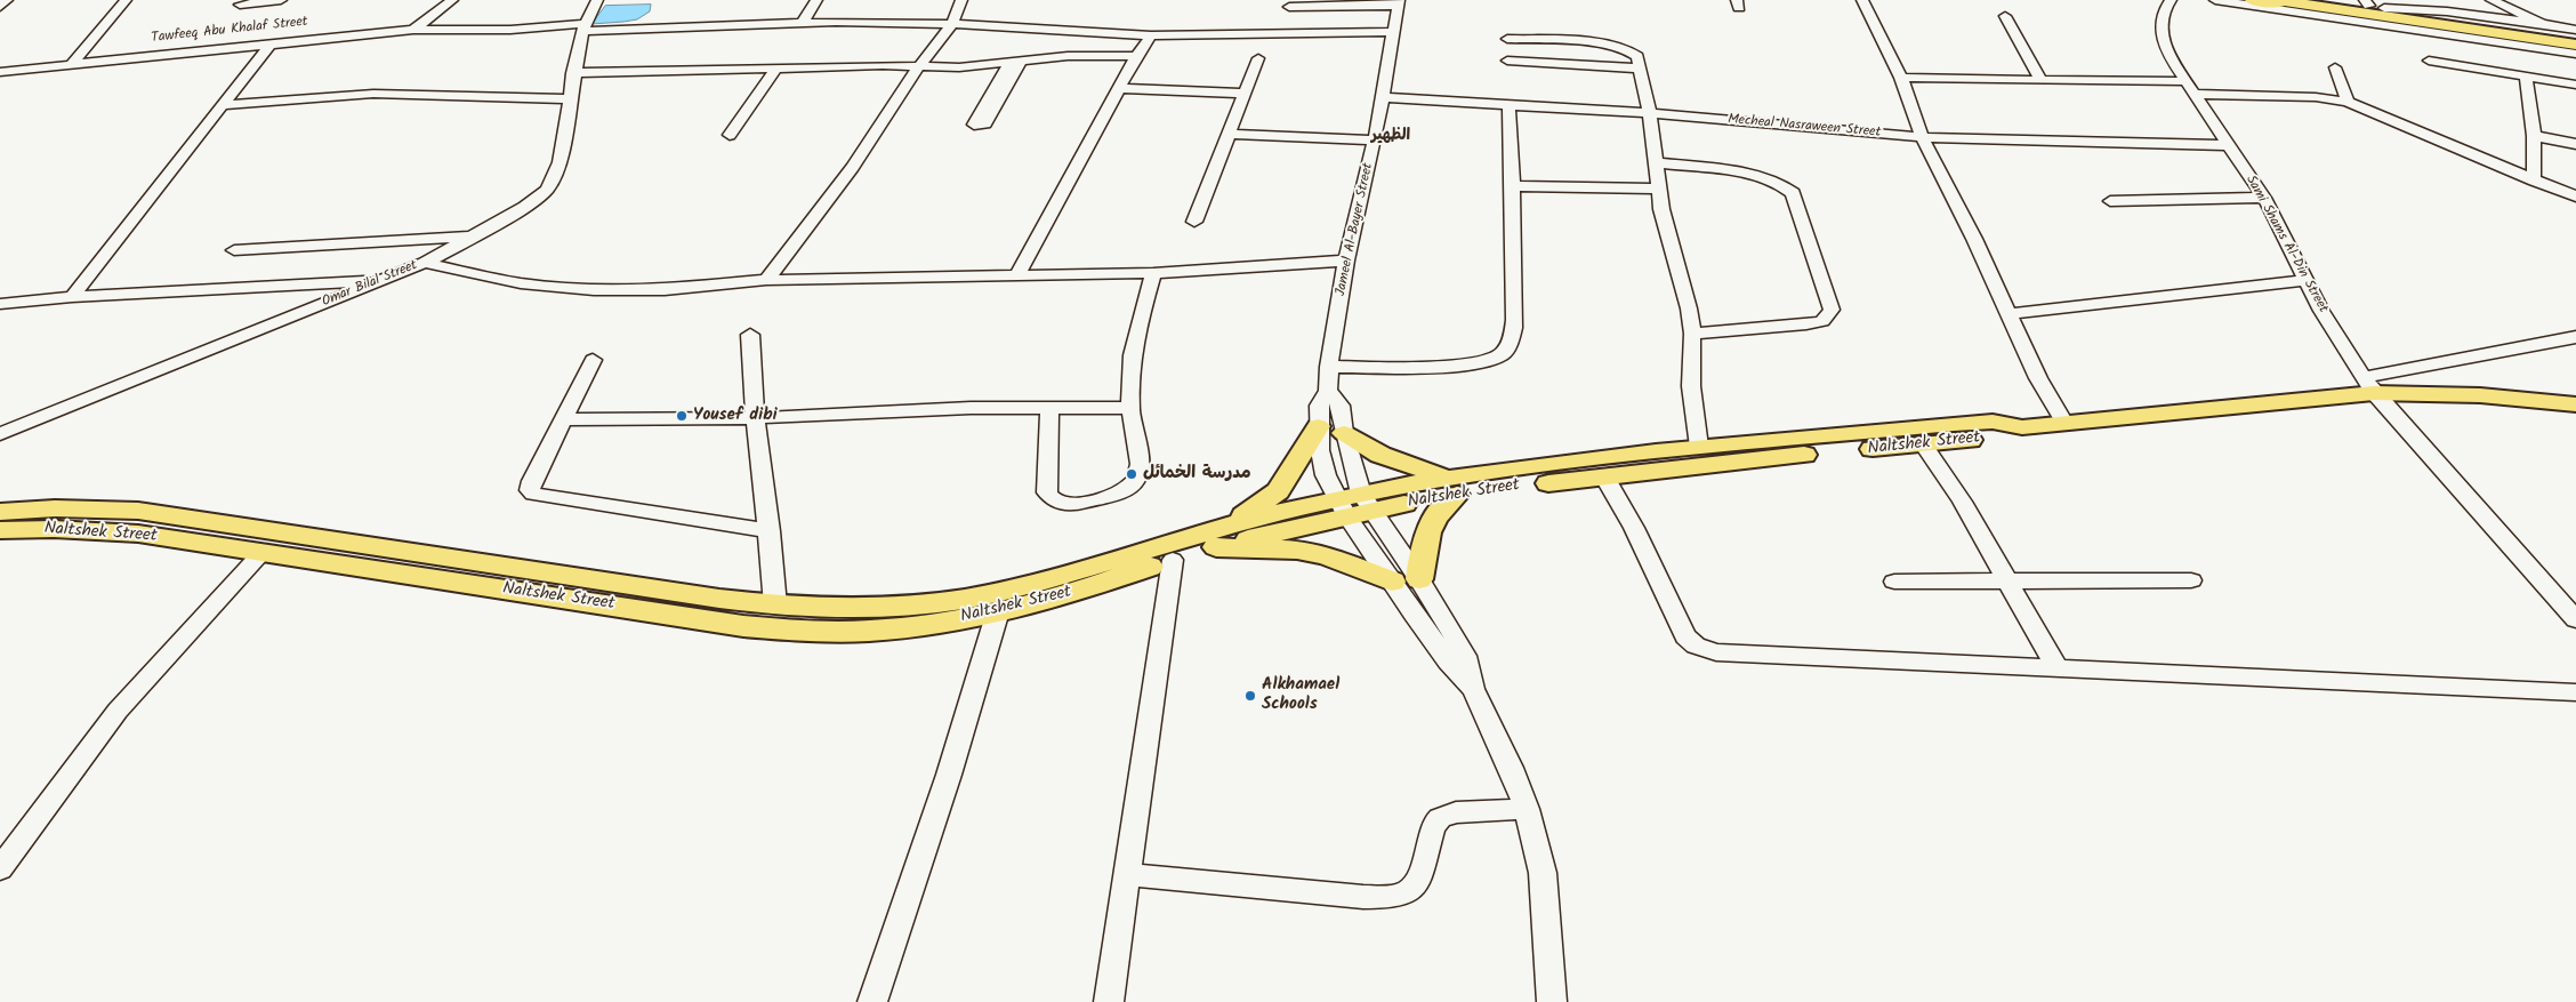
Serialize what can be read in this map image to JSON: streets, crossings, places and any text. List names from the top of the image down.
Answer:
{
  "streets": {
    "main road": ["Naltshek Street"],
    "street": [
      "Tawfeeq Abu Khalaf Street",
      "Mecheal Nasraween Street",
      "Jameel Al-Bayer Street",
      "Sami Shams Al-Din Street",
      "Omar Bilal Street"
    ]
  },
  "crossings": [
    ["Tawfeeq Abu Khalaf Street", "Jameel Al-Bayer Street"],
    ["Tawfeeq Abu Khalaf Street", "Omar Bilal Street"],
    ["Mecheal Nasraween Street", "Jameel Al-Bayer Street"],
    ["Mecheal Nasraween Street", "Sami Shams Al-Din Street"],
    ["Jameel Al-Bayer Street", "Naltshek Street"],
    ["Sami Shams Al-Din Street", "Naltshek Street"]
  ],
  "districts": ["الظهير"],
  "places": ["Yousef dibi", "مدرسة الخمائل", "Alkhamael Schools"]
}
